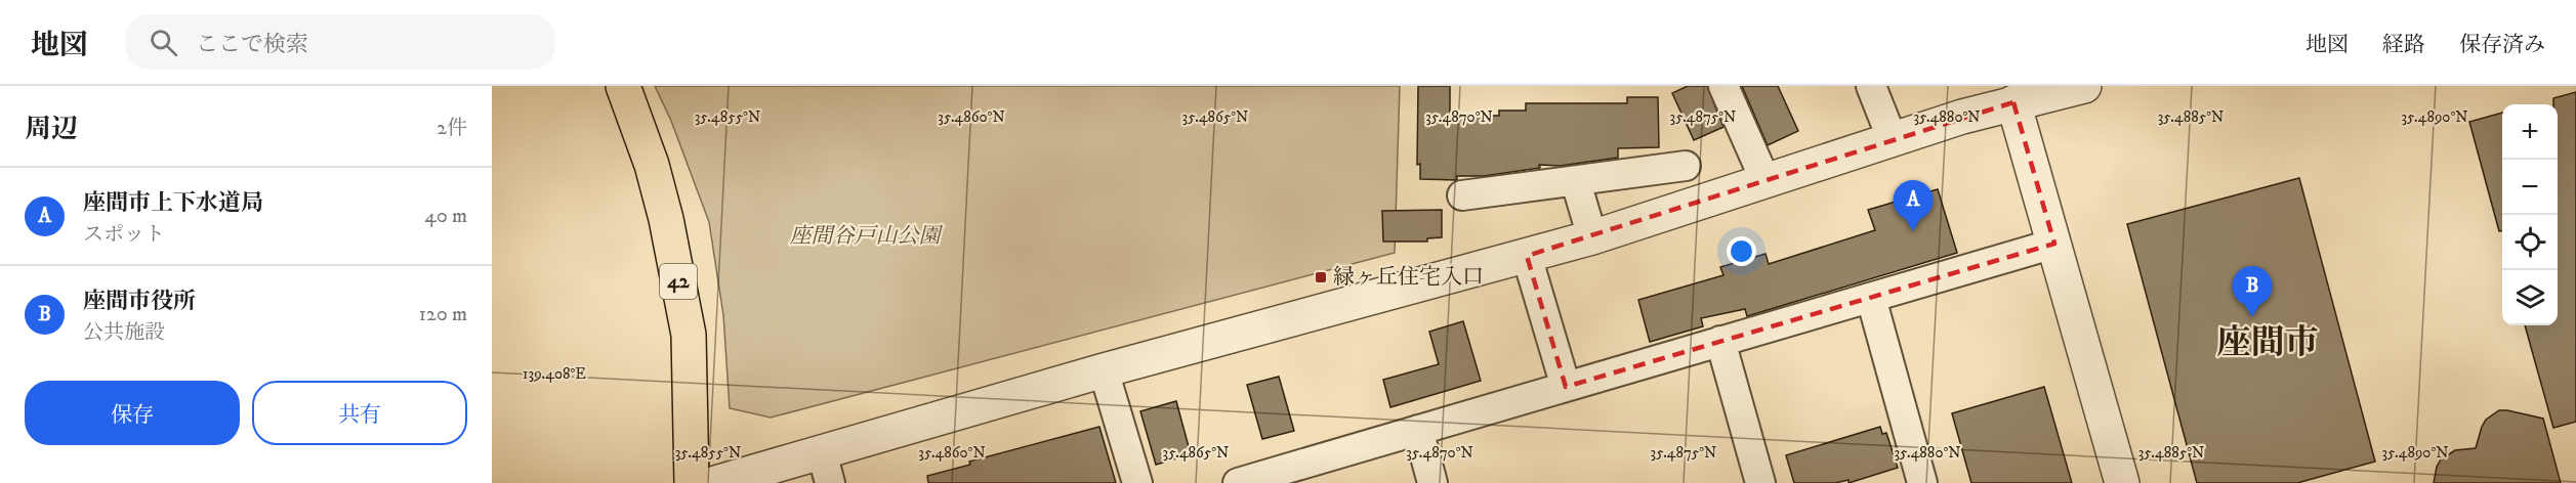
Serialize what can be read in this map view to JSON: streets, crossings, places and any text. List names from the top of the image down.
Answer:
{
  "streets": {
    "main road": ["42"]
  },
  "districts": ["座間市"],
  "parks": ["座間谷戸山公園"],
  "places": {
    "transit": ["緑ヶ丘住宅入口"]
  },
  "page": {
    "header": "地図",
    "search": "ここで検索",
    "nav": ["地図", "経路", "保存済み"],
    "heading": ["周辺", "2件"],
    "map_buttons": ["+", "−"],
    "list": [
      {
        "mark": "A",
        "name": "座間市上下水道局",
        "note": "スポット",
        "value": "40 m"
      },
      {
        "mark": "B",
        "name": "座間市役所",
        "note": "公共施設",
        "value": "120 m"
      }
    ],
    "pins": ["A", "B"],
    "buttons": ["保存", "共有"]
  },
  "coordinates": [
    "35.4855°N",
    "35.4860°N",
    "35.4865°N",
    "35.4870°N",
    "35.4875°N",
    "35.4880°N",
    "35.4885°N",
    "35.4890°N",
    "139.408°E"
  ]
}
